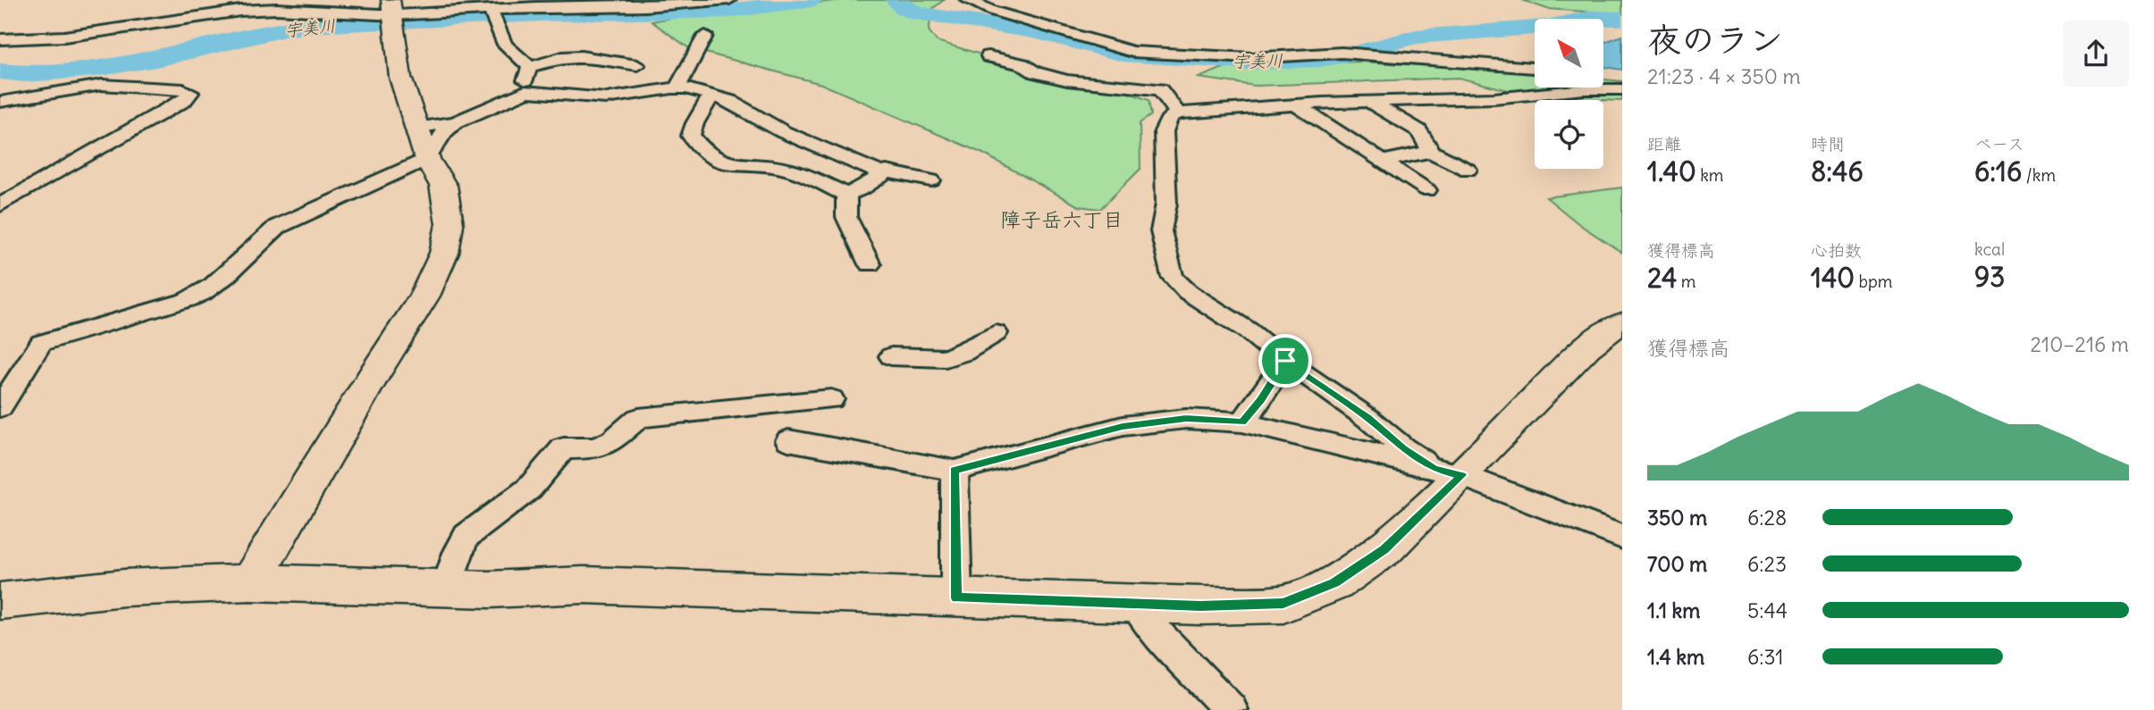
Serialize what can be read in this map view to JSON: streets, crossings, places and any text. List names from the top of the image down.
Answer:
{
  "districts": ["障子岳六丁目"],
  "water": ["宇美川"],
  "north": "top left",
  "page": {
    "heading": ["夜のラン", "21:23 · 4 × 350 m"],
    "stats": [
      ["距離", "1.40 km"],
      ["時間", "8:46"],
      ["ペース", "6:16 /km"],
      ["獲得標高", "24 m"],
      ["心拍数", "140 bpm"],
      ["kcal", "93"]
    ],
    "chart": ["獲得標高", "210–216 m"],
    "list": [
      {
        "name": "350 m",
        "note": "6:28"
      },
      {
        "name": "700 m",
        "note": "6:23"
      },
      {
        "name": "1.1 km",
        "note": "5:44"
      },
      {
        "name": "1.4 km",
        "note": "6:31"
      }
    ]
  }
}
